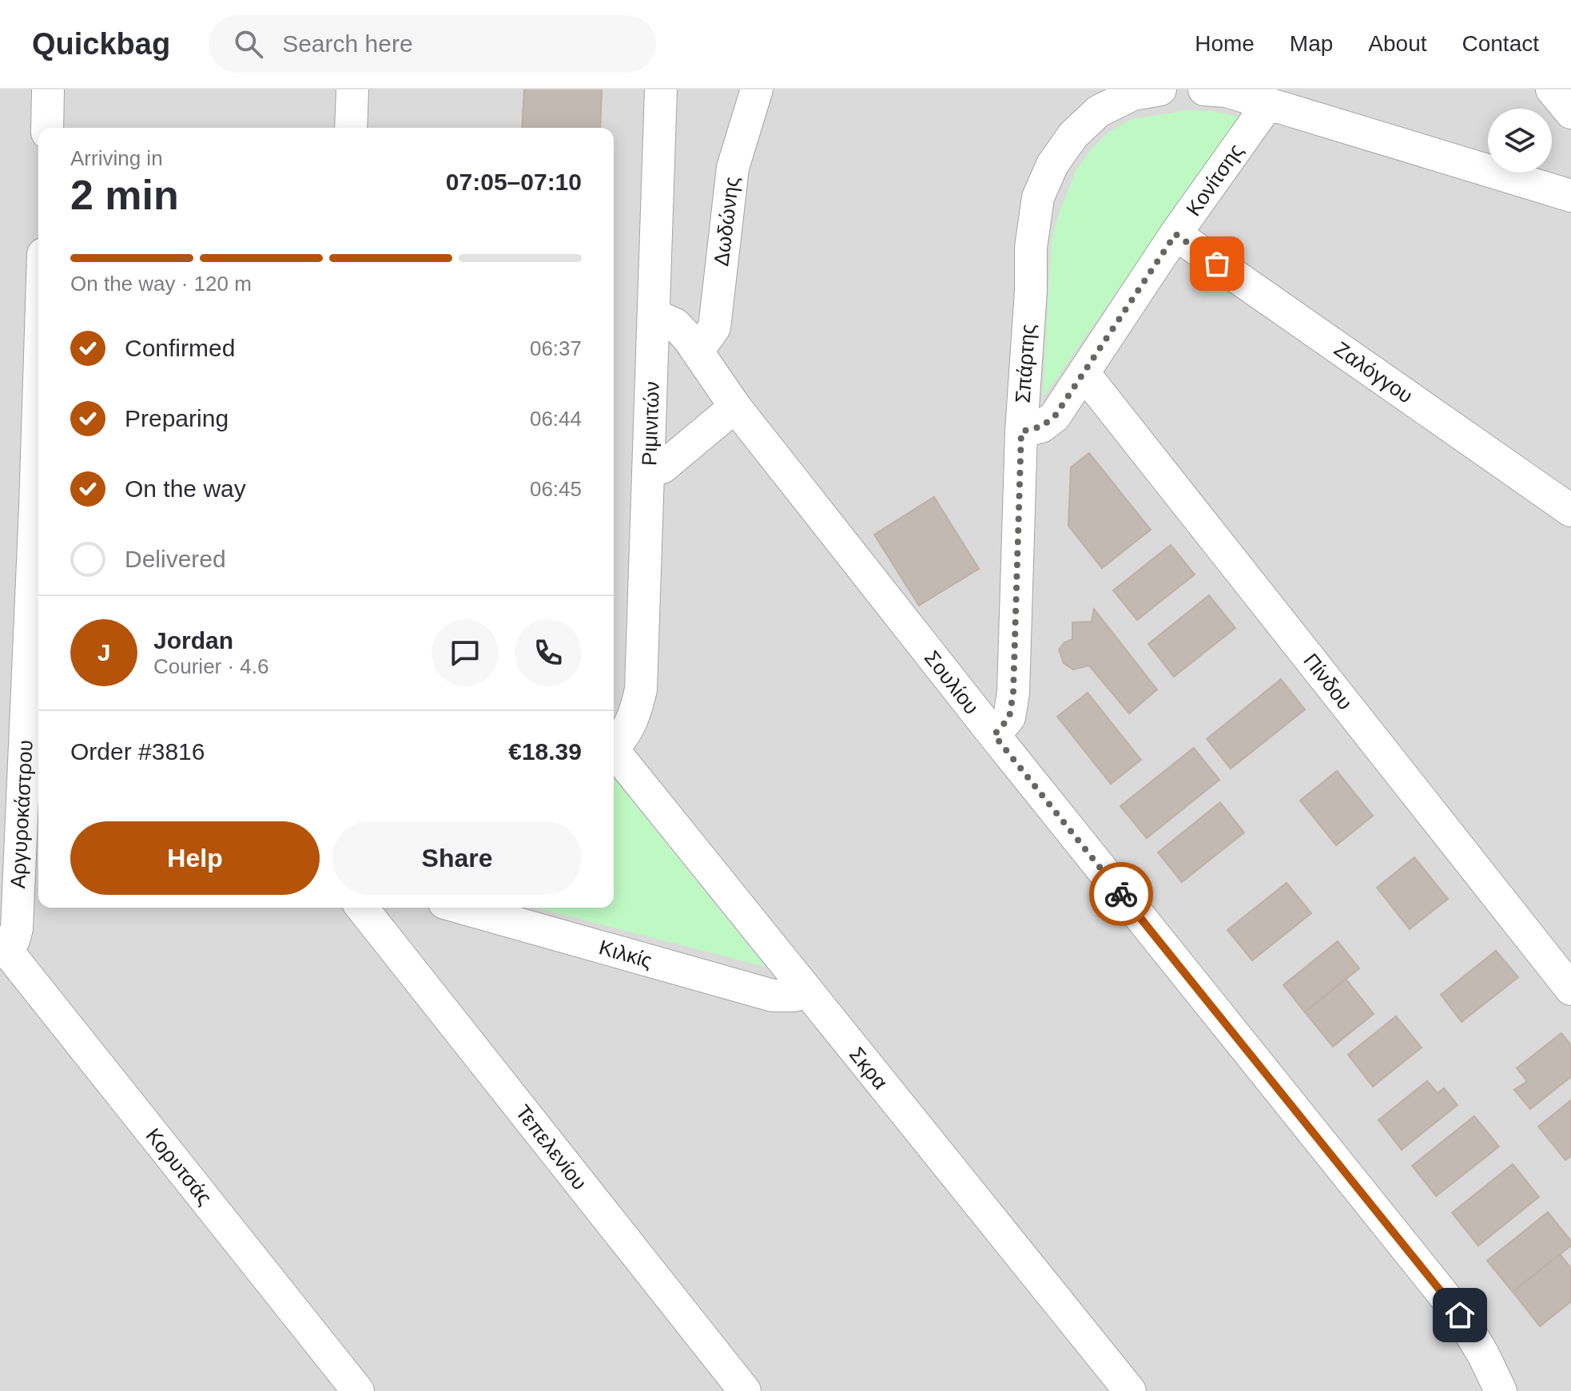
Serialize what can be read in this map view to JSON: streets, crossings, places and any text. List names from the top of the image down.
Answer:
{
  "streets": {
    "street": [
      "Κονίτσης",
      "Δωδώνης",
      "Σπάρτης",
      "Ζαλόγγου",
      "Ριμινιτών",
      "Πίνδου",
      "Σουλίου",
      "Αργυροκάστρου",
      "Κιλκίς",
      "Σκρα",
      "Τεπελενίου",
      "Κορυτσάς"
    ]
  },
  "crossings": [
    ["Κονίτσης", "Σπάρτης"],
    ["Κονίτσης", "Ζαλόγγου"],
    ["Κονίτσης", "Πίνδου"],
    ["Δωδώνης", "Σουλίου"],
    ["Σπάρτης", "Σουλίου"],
    ["Ριμινιτών", "Σουλίου"],
    ["Αργυροκάστρου", "Κορυτσάς"],
    ["Κιλκίς", "Σκρα"]
  ],
  "page": {
    "header": "Quickbag",
    "search": "Search here",
    "nav": [
      "Home",
      "Map",
      "About",
      "Contact"
    ],
    "heading": ["2 min", "Arriving in", "07:05–07:10"],
    "panel": [
      "Jordan",
      "Courier · 4.6",
      "Order #3816",
      "€18.39"
    ],
    "bar": "On the way · 120 m",
    "list": [
      ["Confirmed", "06:37"],
      ["Preparing", "06:44"],
      ["On the way", "06:45"],
      "Delivered"
    ],
    "round": "J",
    "buttons": ["Help", "Share"]
  }
}
